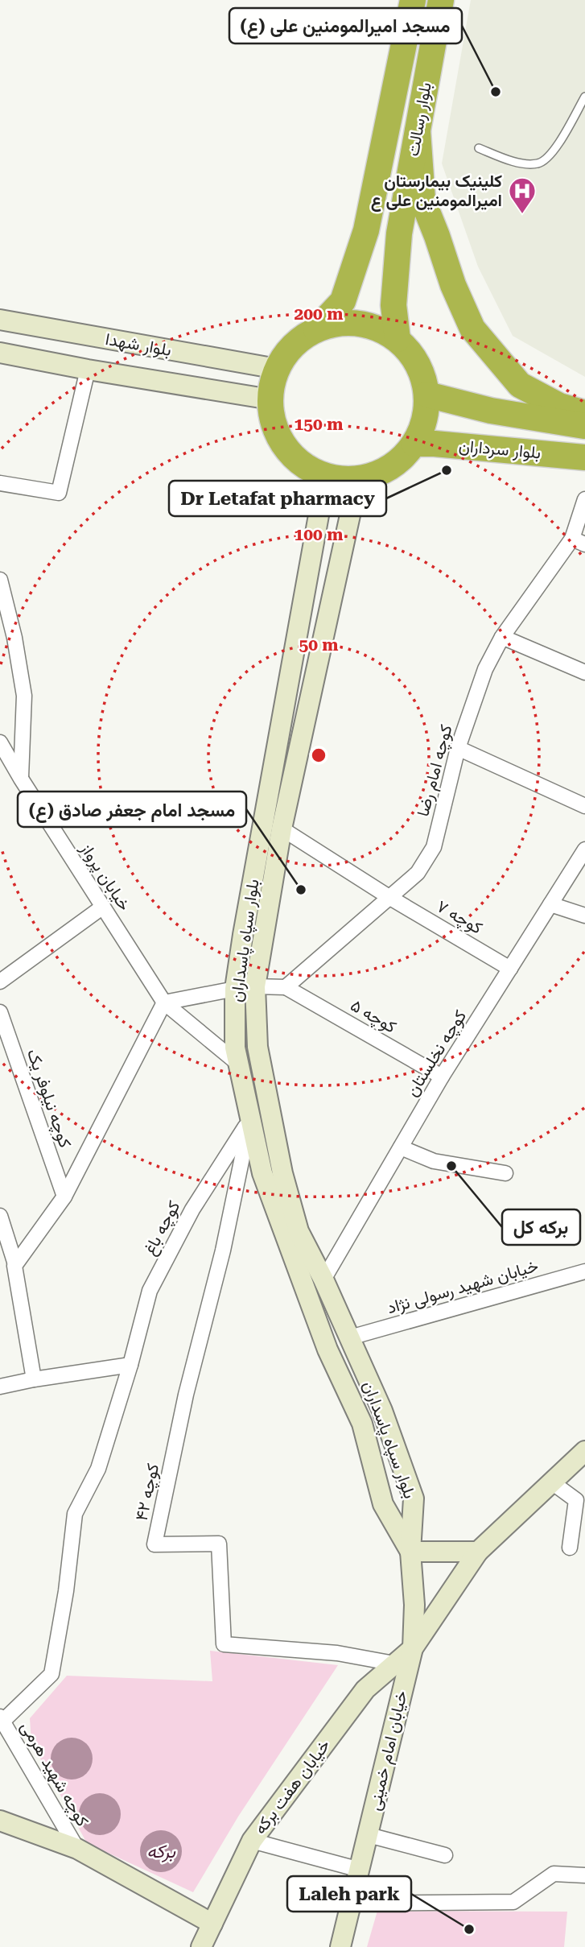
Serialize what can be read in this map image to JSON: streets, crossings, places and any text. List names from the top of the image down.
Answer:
{
  "streets": {
    "highway": ["بلوار رسالت", "بلوار سرداران"],
    "main road": [
      "بلوار شهدا",
      "بلوار سپاه پاسداران",
      "خیابان امام خمینی",
      "خیابان هفت برکه"
    ],
    "street": [
      "کوچه امام رضا",
      "خیابان پرواز",
      "کوچه ۷",
      "کوچه ۵",
      "کوچه نخلستان",
      "کوچه نیلوفر یک",
      "کوچه باغ",
      "خیابان شهید رسولی نژاد",
      "کوچه ۴۲",
      "کوچه شهید هرمی"
    ]
  },
  "crossings": [
    ["بلوار رسالت", "بلوار شهدا"],
    ["بلوار رسالت", "بلوار سرداران"],
    ["بلوار رسالت", "بلوار سپاه پاسداران"],
    ["بلوار شهدا", "بلوار سرداران"],
    ["بلوار شهدا", "بلوار سپاه پاسداران"],
    ["بلوار سرداران", "بلوار سپاه پاسداران"],
    ["کوچه امام رضا", "کوچه ۷"],
    ["کوچه امام رضا", "کوچه ۵"],
    ["خیابان پرواز", "بلوار سپاه پاسداران"],
    ["کوچه ۷", "بلوار سپاه پاسداران"],
    ["کوچه ۷", "کوچه نخلستان"],
    ["بلوار سپاه پاسداران", "کوچه نخلستان"],
    ["بلوار سپاه پاسداران", "کوچه باغ"],
    ["بلوار سپاه پاسداران", "خیابان شهید رسولی نژاد"],
    ["بلوار سپاه پاسداران", "کوچه ۴۲"],
    ["بلوار سپاه پاسداران", "خیابان امام خمینی"],
    ["کوچه ۵", "کوچه نخلستان"],
    ["کوچه باغ", "کوچه ۴۲"],
    ["کوچه باغ", "کوچه شهید هرمی"],
    ["کوچه ۴۲", "خیابان هفت برکه"],
    ["خیابان امام خمینی", "خیابان هفت برکه"]
  ],
  "water": ["برکه"],
  "places": {
    "other": [
      "مسجد امیرالمومنین علی (ع)",
      "Dr Letafat pharmacy",
      "مسجد امام جعفر صادق (ع)",
      "برکه کل",
      "Laleh park"
    ],
    "hospital": ["کلینیک بیمارستان امیرالمومنین علی ع"]
  },
  "rings": [
    "200 m",
    "150 m",
    "100 m",
    "50 m"
  ]
}
